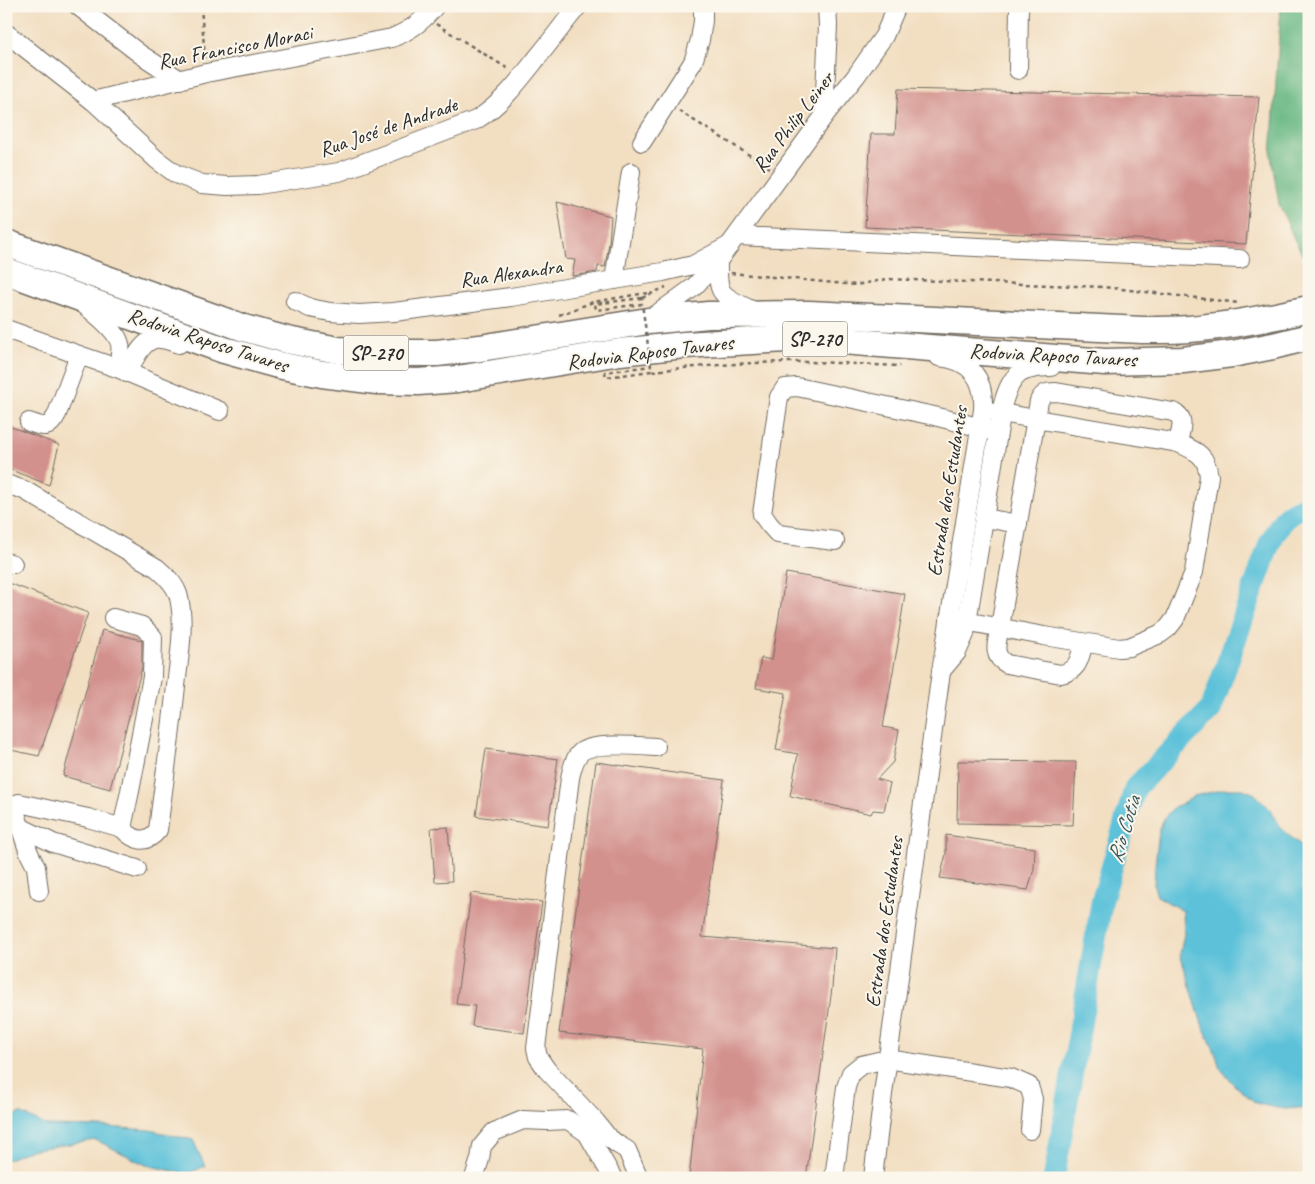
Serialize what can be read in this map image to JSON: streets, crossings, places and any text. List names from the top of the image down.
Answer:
{
  "streets": {
    "highway": ["SP-270", "Rodovia Raposo Tavares"],
    "street": [
      "Rua Francisco Moraci",
      "Rua Philip Leiner",
      "Rua José de Andrade",
      "Rua Alexandra",
      "Estrada dos Estudantes"
    ]
  },
  "crossings": [
    ["Rua Francisco Moraci", "Rua José de Andrade"],
    ["Rua Philip Leiner", "Rua Alexandra"],
    ["Rua Philip Leiner", "Rodovia Raposo Tavares"],
    ["Rodovia Raposo Tavares", "Estrada dos Estudantes"]
  ],
  "water": ["Rio Cotia"]
}
